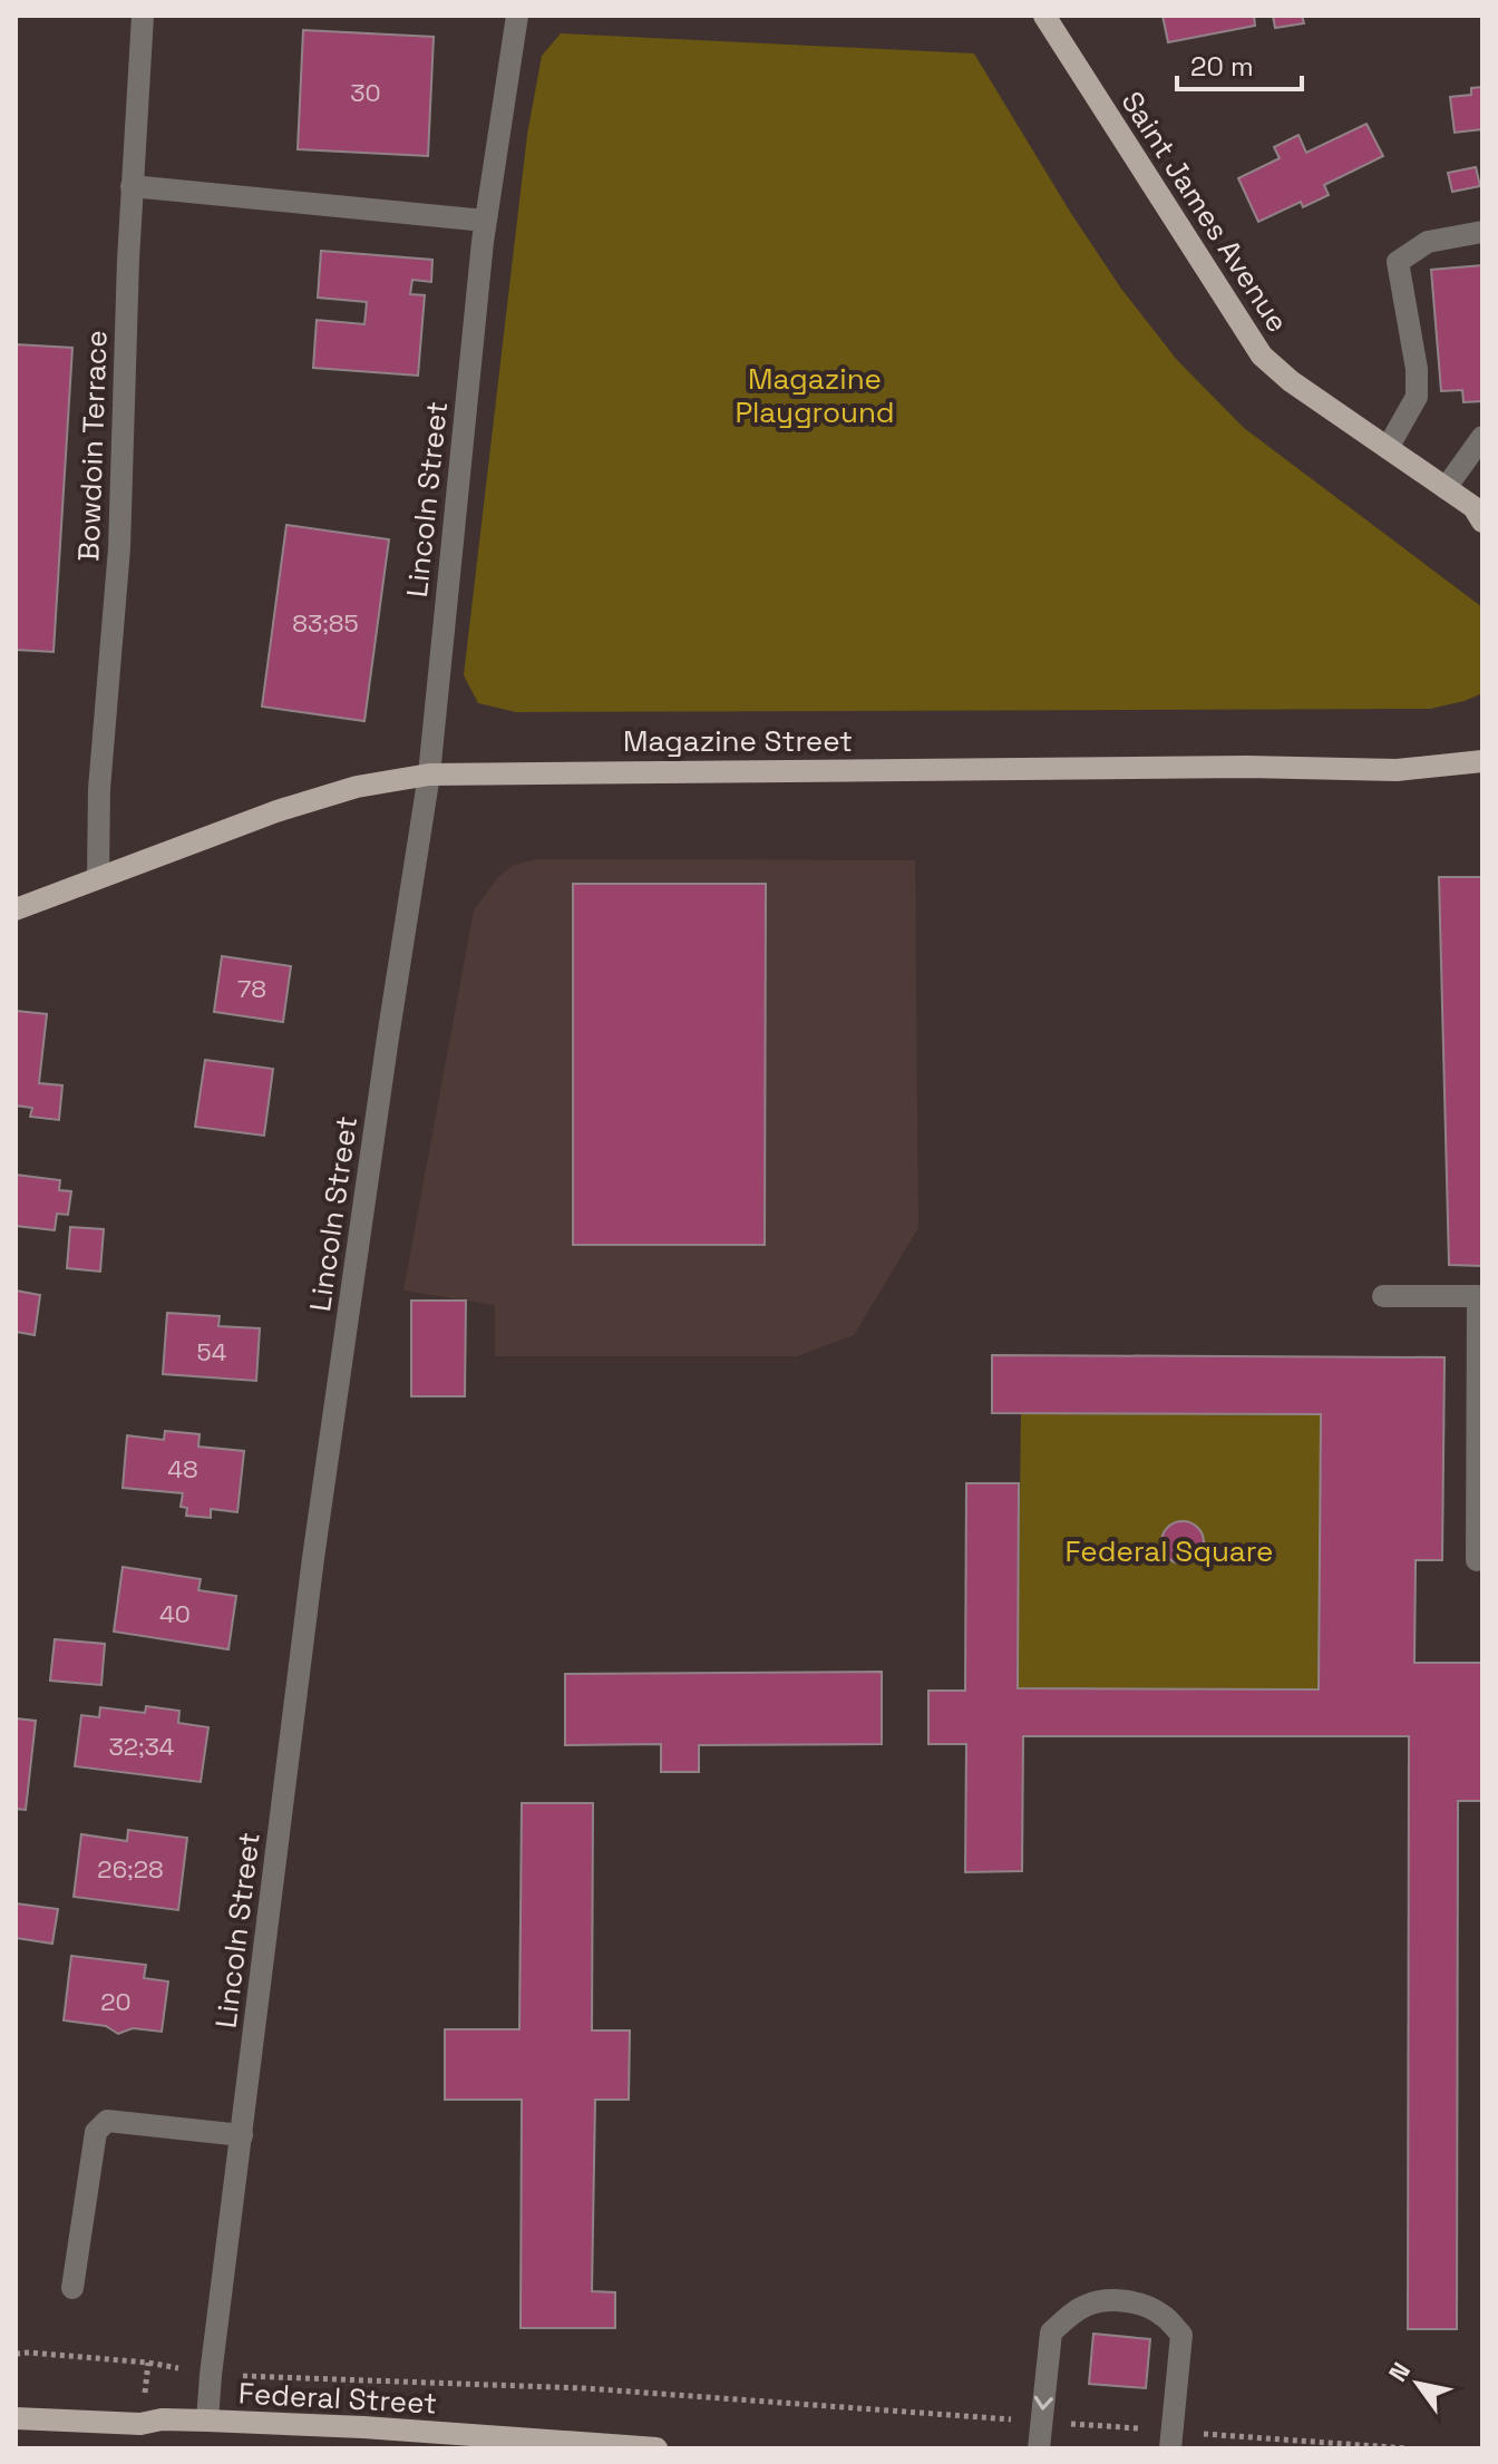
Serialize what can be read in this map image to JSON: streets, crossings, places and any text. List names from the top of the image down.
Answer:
{
  "streets": {
    "main road": ["Saint James Avenue", "Magazine Street", "Federal Street"],
    "street": ["Bowdoin Terrace", "Lincoln Street"]
  },
  "crossings": [
    ["Bowdoin Terrace", "Magazine Street"],
    ["Lincoln Street", "Magazine Street"],
    ["Lincoln Street", "Federal Street"]
  ],
  "parks": ["Magazine Playground", "Federal Square"],
  "house_numbers": [
    "30",
    "83;85",
    "78",
    "54",
    "48",
    "40",
    "32;34",
    "26;28",
    "20"
  ],
  "scale_bar": "20 m",
  "north": "top left"
}
